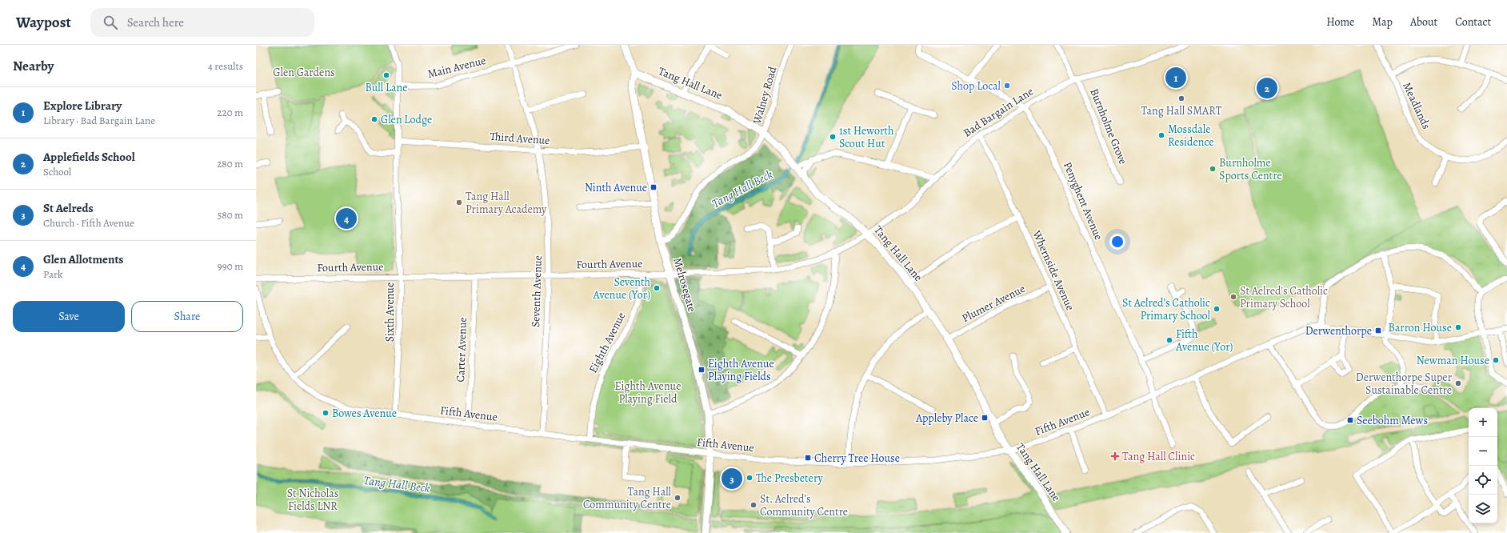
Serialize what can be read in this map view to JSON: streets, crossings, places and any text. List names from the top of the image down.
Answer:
{
  "streets": {
    "street": [
      "Main Avenue",
      "Tang Hall Lane",
      "Walney Road",
      "Meadlands",
      "Bad Bargain Lane",
      "Burnholme Grove",
      "Third Avenue",
      "Penyghent Avenue",
      "Fourth Avenue",
      "Whernside Avenue",
      "Melrosegate",
      "Seventh Avenue",
      "Plumer Avenue",
      "Sixth Avenue",
      "Eighth Avenue",
      "Carter Avenue",
      "Fifth Avenue"
    ]
  },
  "crossings": [
    ["Main Avenue", "Seventh Avenue"],
    ["Main Avenue", "Sixth Avenue"],
    ["Tang Hall Lane", "Walney Road"],
    ["Tang Hall Lane", "Fourth Avenue"],
    ["Tang Hall Lane", "Melrosegate"],
    ["Tang Hall Lane", "Plumer Avenue"],
    ["Tang Hall Lane", "Fifth Avenue"],
    ["Walney Road", "Melrosegate"],
    ["Bad Bargain Lane", "Burnholme Grove"],
    ["Bad Bargain Lane", "Penyghent Avenue"],
    ["Bad Bargain Lane", "Fourth Avenue"],
    ["Bad Bargain Lane", "Whernside Avenue"],
    ["Third Avenue", "Melrosegate"],
    ["Third Avenue", "Seventh Avenue"],
    ["Third Avenue", "Sixth Avenue"],
    ["Penyghent Avenue", "Fifth Avenue"],
    ["Fourth Avenue", "Melrosegate"],
    ["Fourth Avenue", "Seventh Avenue"],
    ["Fourth Avenue", "Sixth Avenue"],
    ["Fourth Avenue", "Eighth Avenue"],
    ["Fourth Avenue", "Carter Avenue"],
    ["Whernside Avenue", "Plumer Avenue"],
    ["Whernside Avenue", "Fifth Avenue"],
    ["Melrosegate", "Fifth Avenue"],
    ["Seventh Avenue", "Fifth Avenue"],
    ["Sixth Avenue", "Fifth Avenue"],
    ["Eighth Avenue", "Fifth Avenue"],
    ["Carter Avenue", "Fifth Avenue"]
  ],
  "water": ["Tang Hall Beck"],
  "parks": ["Glen Gardens", "Eighth Avenue Playing Field", "St Nicholas Fields LNR"],
  "places": {
    "other": [
      "Bull Lane",
      "Shop Local",
      "Tang Hall SMART",
      "Glen Lodge",
      "Mossdale Residence",
      "1st Heworth Scout Hut",
      "Burnholme Sports Centre",
      "Tang Hall Primary Academy",
      "Seventh Avenue (Yor)",
      "St Aelred's Catholic Primary School",
      "St Aelred’s Catholic Primary School",
      "Barron House",
      "Fifth Avenue (Yor)",
      "Newman House",
      "Derwenthorpe Super Sustainable Centre",
      "Bowes Avenue",
      "The Presbetery",
      "Tang Hall Community Centre",
      "St. Aelred’s Community Centre"
    ],
    "transit": [
      "Ninth Avenue",
      "Derwenthorpe",
      "Eighth Avenue Playing Fields",
      "Appleby Place",
      "Seebohm Mews",
      "Cherry Tree House"
    ],
    "health": ["Tang Hall Clinic"]
  },
  "page": {
    "header": "Waypost",
    "search": "Search here",
    "nav": [
      "Home",
      "Map",
      "About",
      "Contact"
    ],
    "heading": ["Nearby", "4 results"],
    "pins": [
      "1",
      "2",
      "4",
      "3"
    ],
    "list": [
      {
        "mark": "1",
        "name": "Explore Library",
        "note": "Library · Bad Bargain Lane",
        "value": "220 m"
      },
      {
        "mark": "2",
        "name": "Applefields School",
        "note": "School",
        "value": "280 m"
      },
      {
        "mark": "3",
        "name": "St Aelreds",
        "note": "Church · Fifth Avenue",
        "value": "580 m"
      },
      {
        "mark": "4",
        "name": "Glen Allotments",
        "note": "Park",
        "value": "990 m"
      }
    ],
    "buttons": ["Save", "Share"],
    "map_buttons": ["+", "−"]
  }
}
